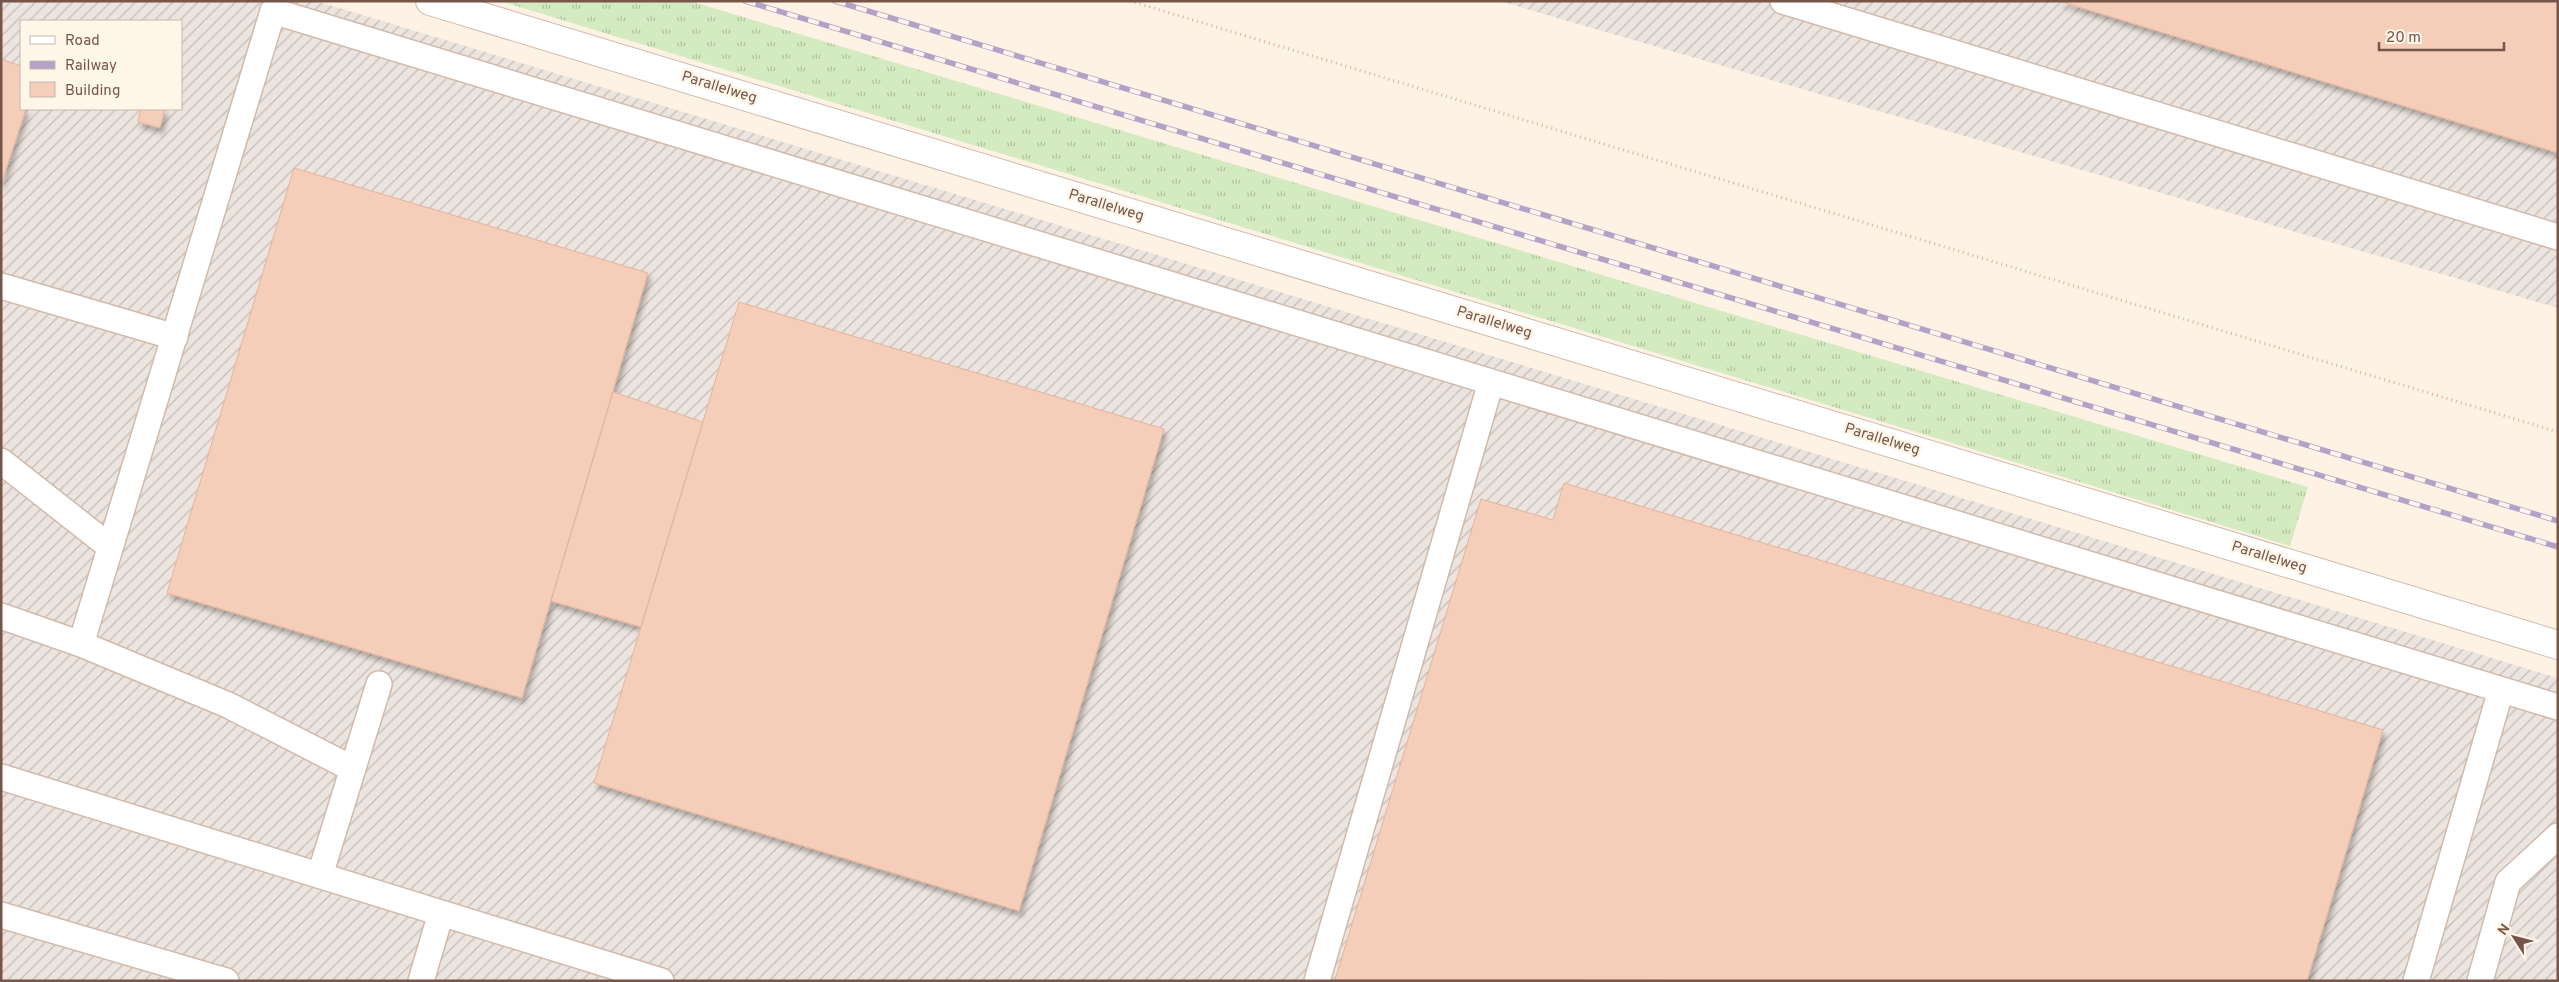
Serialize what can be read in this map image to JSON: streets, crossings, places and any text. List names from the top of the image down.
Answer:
{
  "streets": {
    "street": ["Parallelweg"]
  },
  "legend": ["Road", "Railway", "Building"],
  "scale_bar": "20 m",
  "north": "top left"
}
